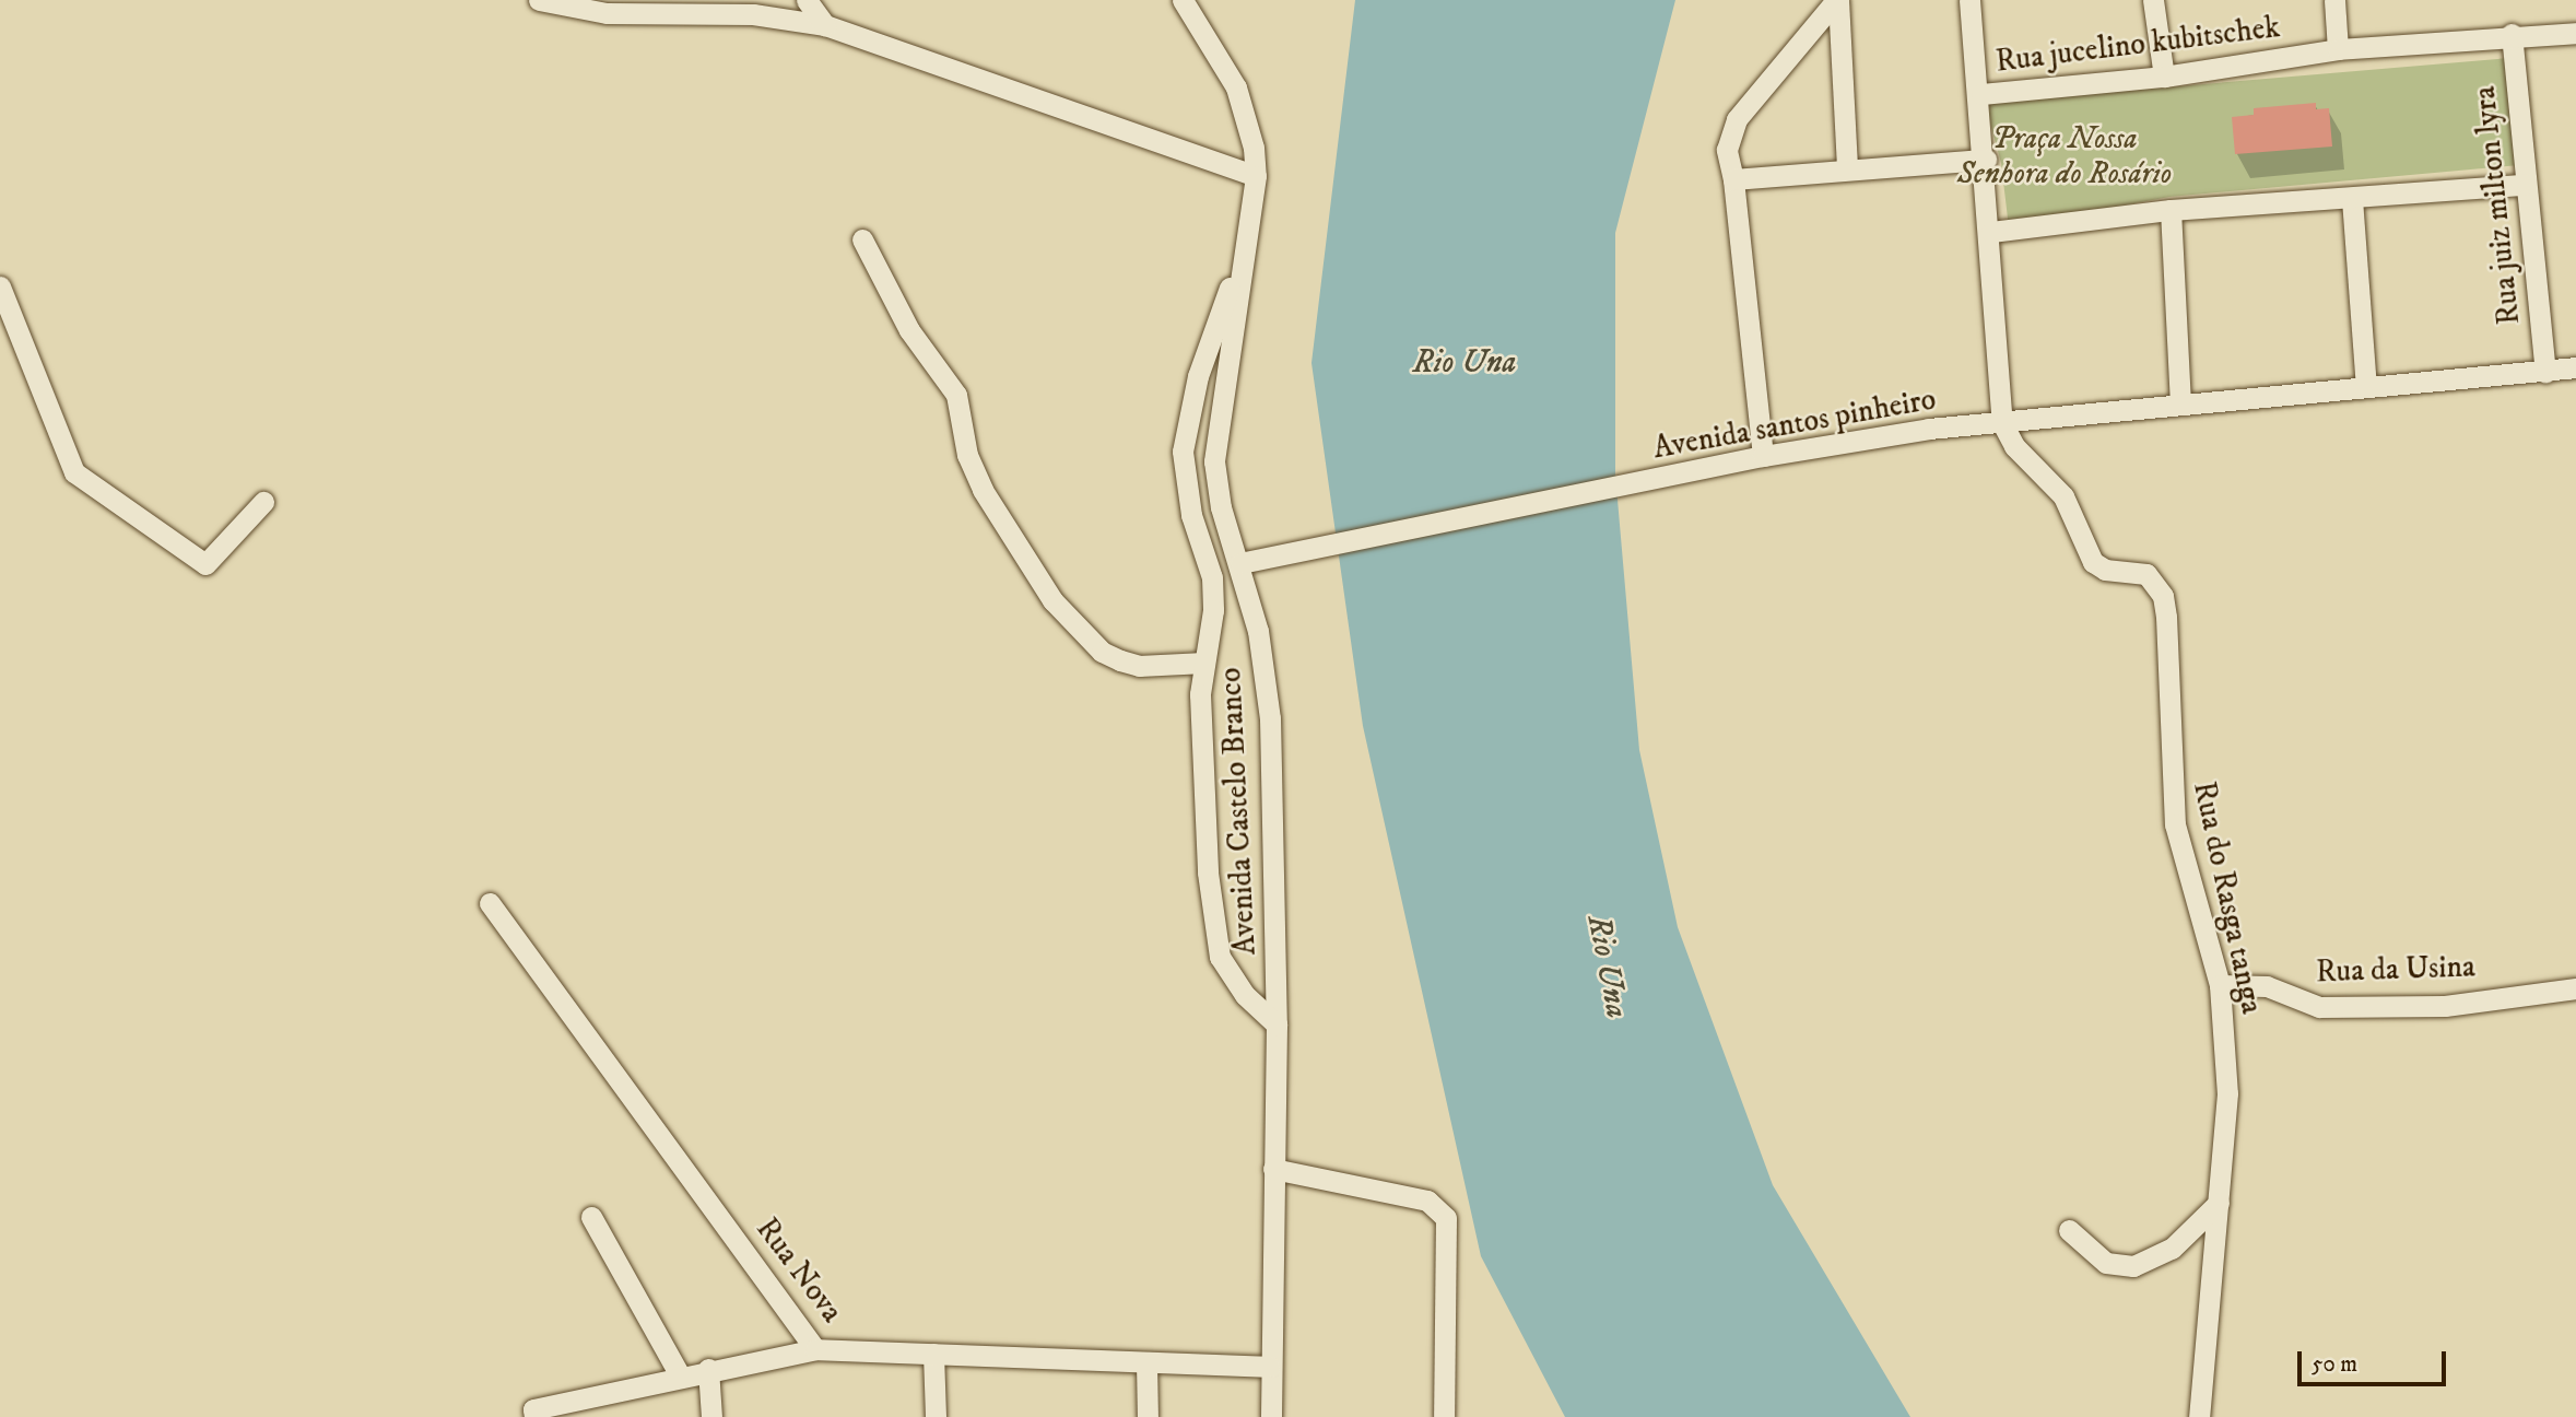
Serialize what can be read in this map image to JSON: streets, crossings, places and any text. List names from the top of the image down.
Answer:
{
  "streets": {
    "street": [
      "Rua jucelino kubitschek",
      "Rua juiz milton lyra",
      "Avenida santos pinheiro",
      "Avenida Castelo Branco",
      "Rua do Rasga tanga",
      "Rua da Usina",
      "Rua Nova"
    ]
  },
  "crossings": [
    ["Rua jucelino kubitschek", "Rua juiz milton lyra"],
    ["Avenida santos pinheiro", "Avenida Castelo Branco"],
    ["Avenida santos pinheiro", "Rua do Rasga tanga"],
    ["Avenida Castelo Branco", "Rua Nova"],
    ["Rua do Rasga tanga", "Rua da Usina"]
  ],
  "water": ["Rio Una"],
  "parks": ["Praça Nossa Senhora do Rosário"],
  "scale_bar": "50 m"
}
